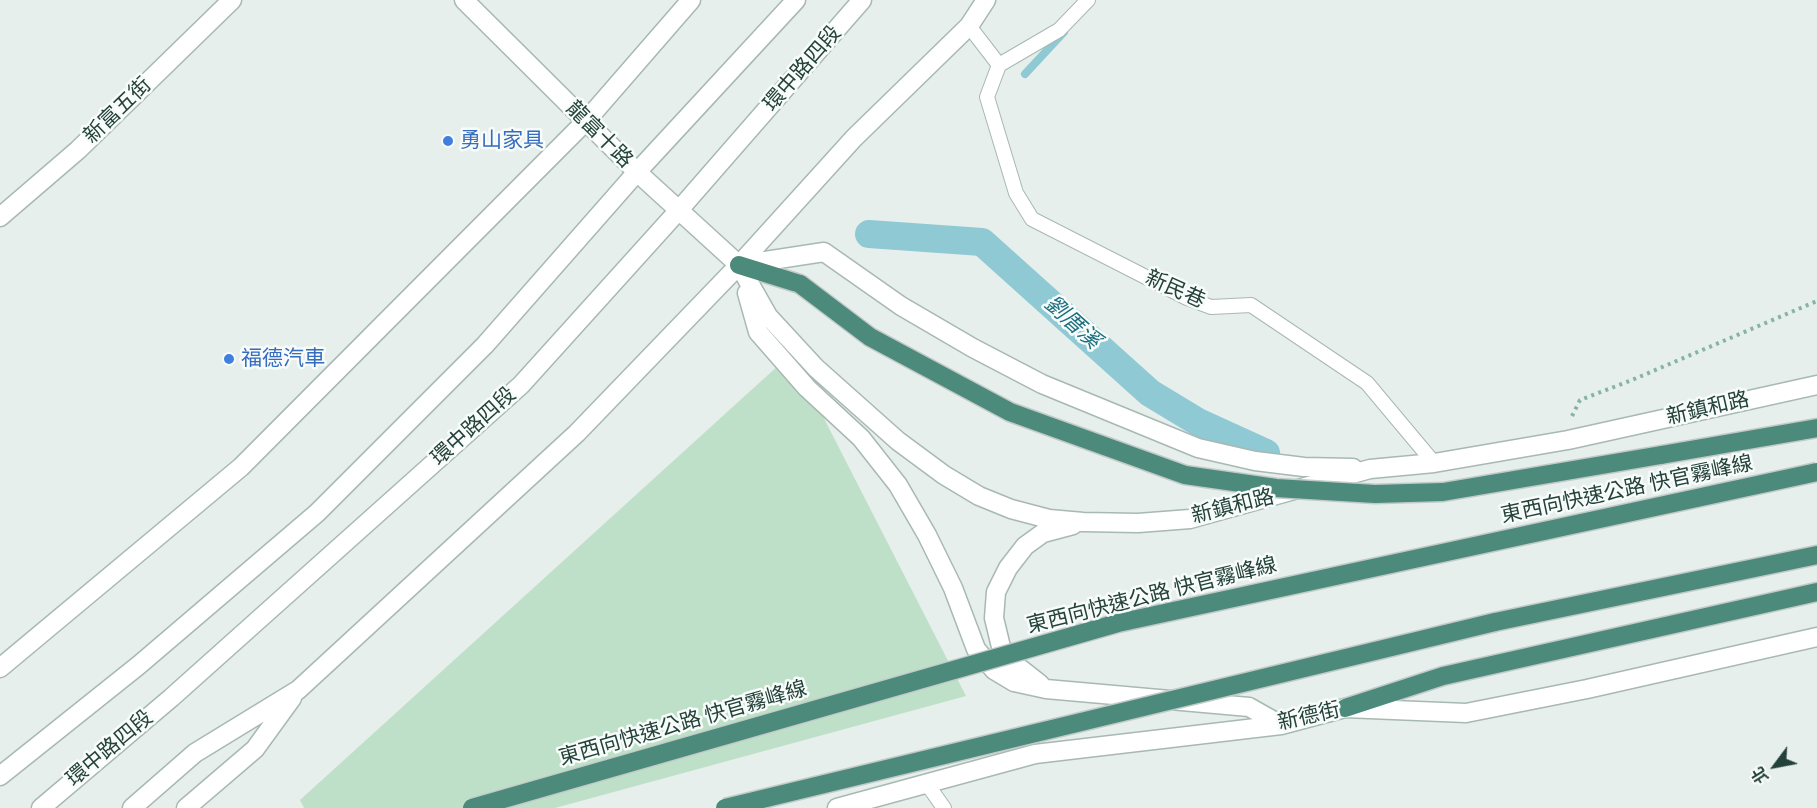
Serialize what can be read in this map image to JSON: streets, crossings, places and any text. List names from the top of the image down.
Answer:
{
  "streets": {
    "highway": ["東西向快速公路 快官霧峰線"],
    "street": [
      "環中路四段",
      "新富五街",
      "龍富十路",
      "新鎮和路",
      "新德街"
    ],
    "lane": ["新民巷"]
  },
  "crossings": [
    ["環中路四段", "龍富十路"],
    ["龍富十路", "新鎮和路"],
    ["新民巷", "新鎮和路"]
  ],
  "water": ["劉厝溪"],
  "places": ["勇山家具", "福德汽車"],
  "north": "bottom left"
}
